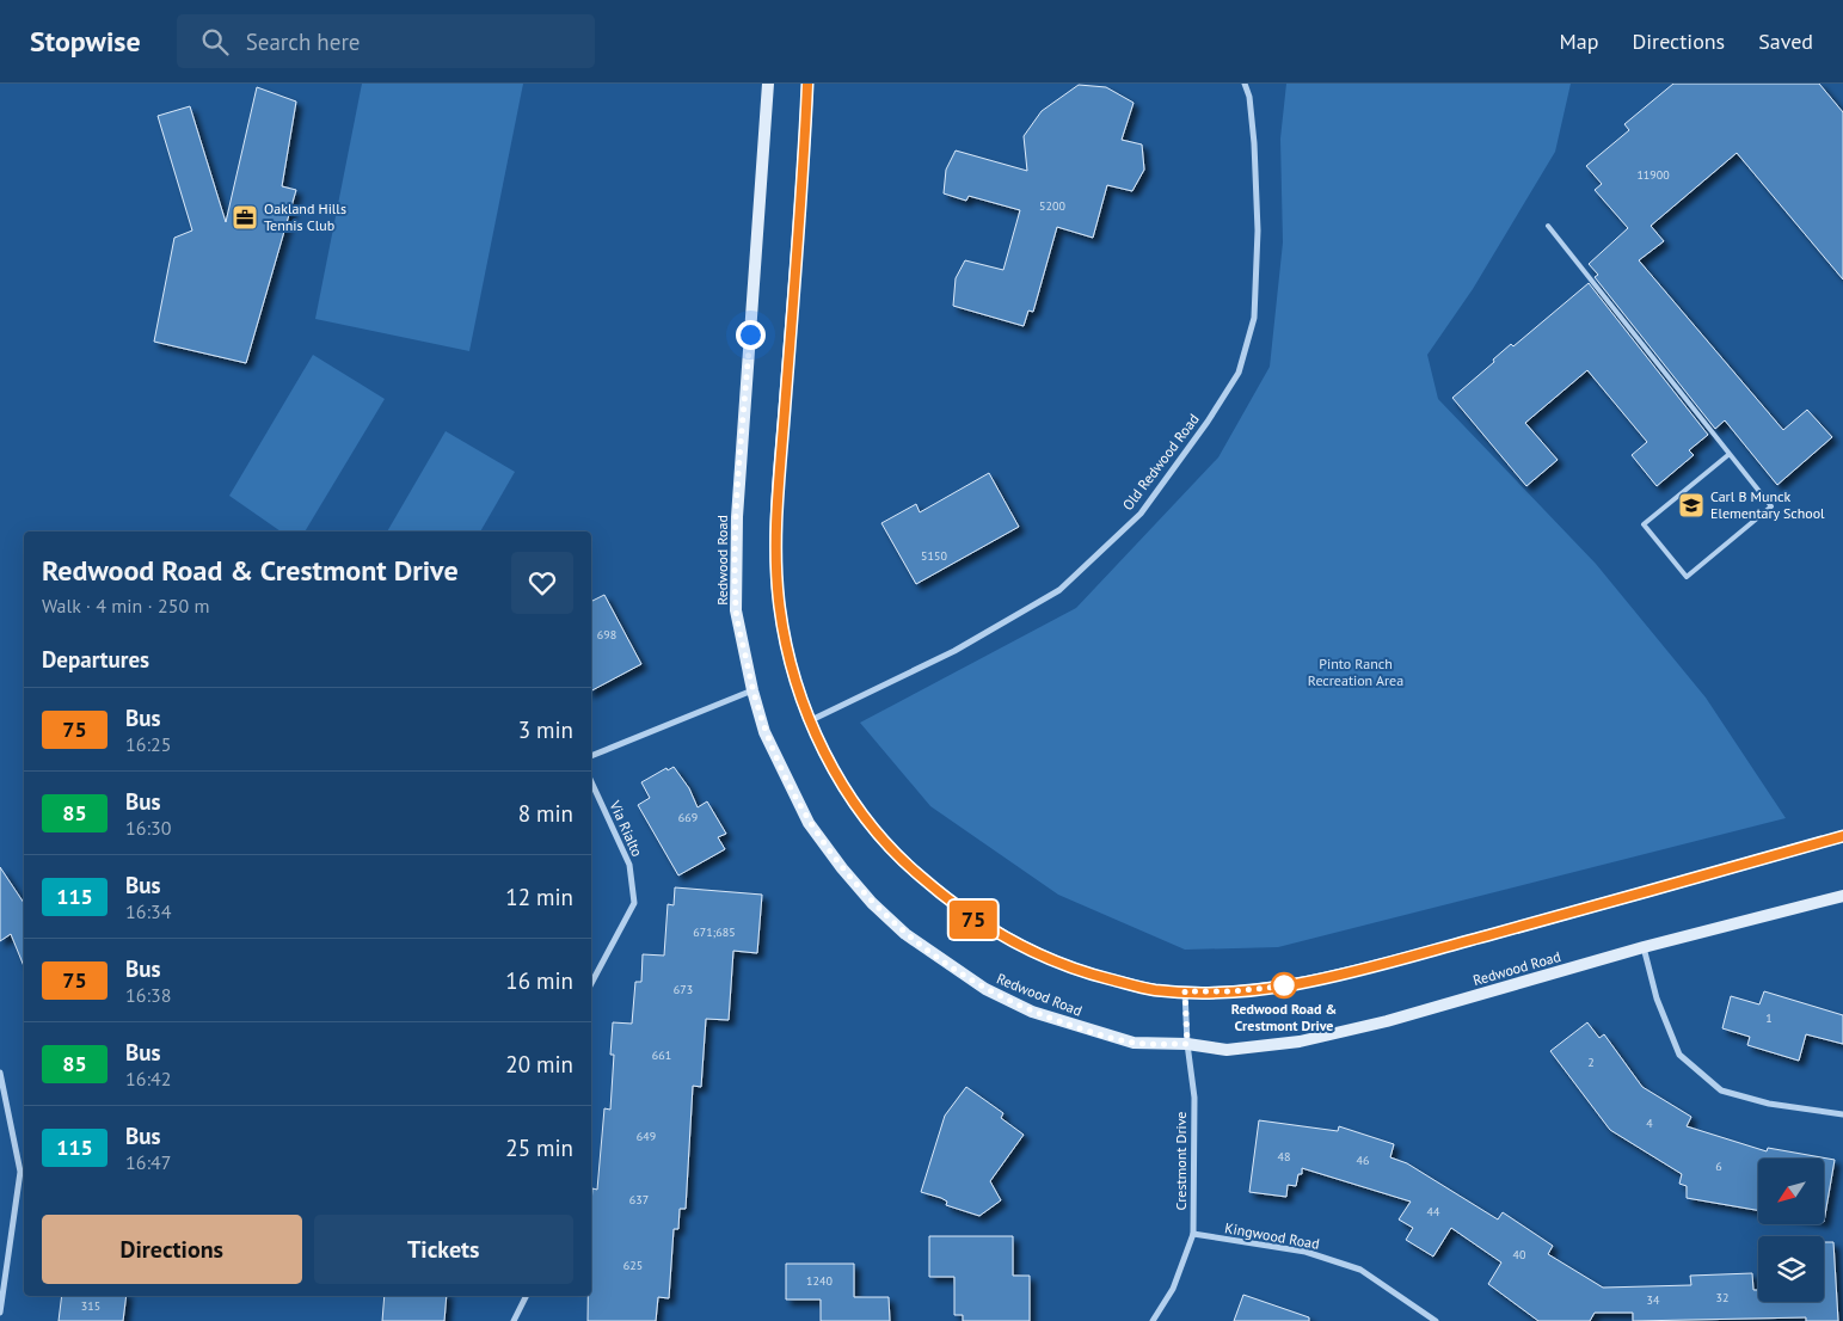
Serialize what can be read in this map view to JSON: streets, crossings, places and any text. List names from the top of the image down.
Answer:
{
  "streets": {
    "main road": ["Redwood Road"],
    "street": [
      "Old Redwood Road",
      "Via Rialto",
      "Crestmont Drive",
      "Kingwood Road"
    ]
  },
  "crossings": [
    ["Redwood Road", "Crestmont Drive"],
    ["Crestmont Drive", "Kingwood Road"]
  ],
  "parks": ["Pinto Ranch Recreation Area"],
  "places": {
    "office": ["Oakland Hills Tennis Club"],
    "school or university": ["Carl B Munck Elementary School"],
    "other": ["Redwood Road & Crestmont Drive"]
  },
  "lines": ["bus line 75"],
  "house_numbers": [
    "11900",
    "5200",
    "5150",
    "698",
    "669",
    "671;685",
    "673",
    "1",
    "661",
    "2",
    "4",
    "649",
    "48",
    "46",
    "6",
    "637",
    "44",
    "40",
    "625",
    "1240",
    "32",
    "34",
    "315"
  ],
  "north": "bottom left",
  "page": {
    "header": "Stopwise",
    "search": "Search here",
    "nav": ["Map", "Directions", "Saved"],
    "on_map": "75",
    "heading": [
      ["Redwood Road & Crestmont Drive", "Walk · 4 min · 250 m"],
      "Departures"
    ],
    "list": [
      {
        "mark": "75",
        "name": "Bus",
        "note": "16:25",
        "value": "3 min"
      },
      {
        "mark": "85",
        "name": "Bus",
        "note": "16:30",
        "value": "8 min"
      },
      {
        "mark": "115",
        "name": "Bus",
        "note": "16:34",
        "value": "12 min"
      },
      {
        "mark": "75",
        "name": "Bus",
        "note": "16:38",
        "value": "16 min"
      },
      {
        "mark": "85",
        "name": "Bus",
        "note": "16:42",
        "value": "20 min"
      },
      {
        "mark": "115",
        "name": "Bus",
        "note": "16:47",
        "value": "25 min"
      }
    ],
    "buttons": ["Directions", "Tickets"]
  }
}
